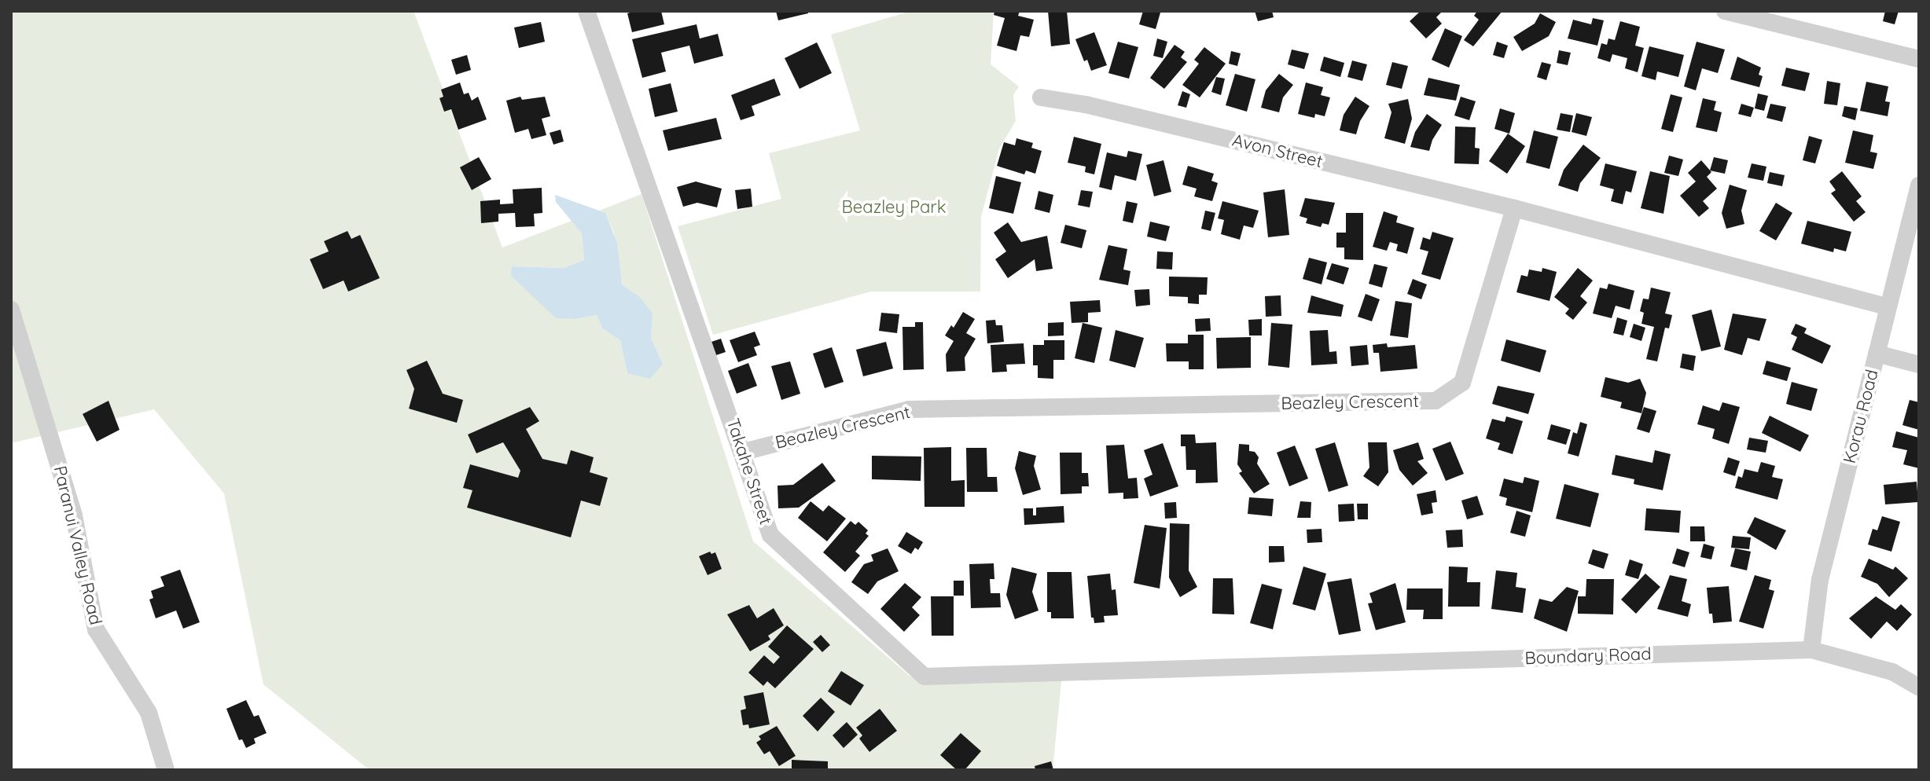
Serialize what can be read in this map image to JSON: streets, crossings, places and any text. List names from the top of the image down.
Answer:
{
  "streets": {
    "street": [
      "Avon Street",
      "Beazley Crescent",
      "Korau Road",
      "Takahe Street",
      "Paranui Valley Road",
      "Boundary Road"
    ]
  },
  "crossings": [
    ["Avon Street", "Beazley Crescent"],
    ["Beazley Crescent", "Takahe Street"],
    ["Korau Road", "Boundary Road"],
    ["Takahe Street", "Boundary Road"]
  ],
  "parks": ["Beazley Park"]
}
